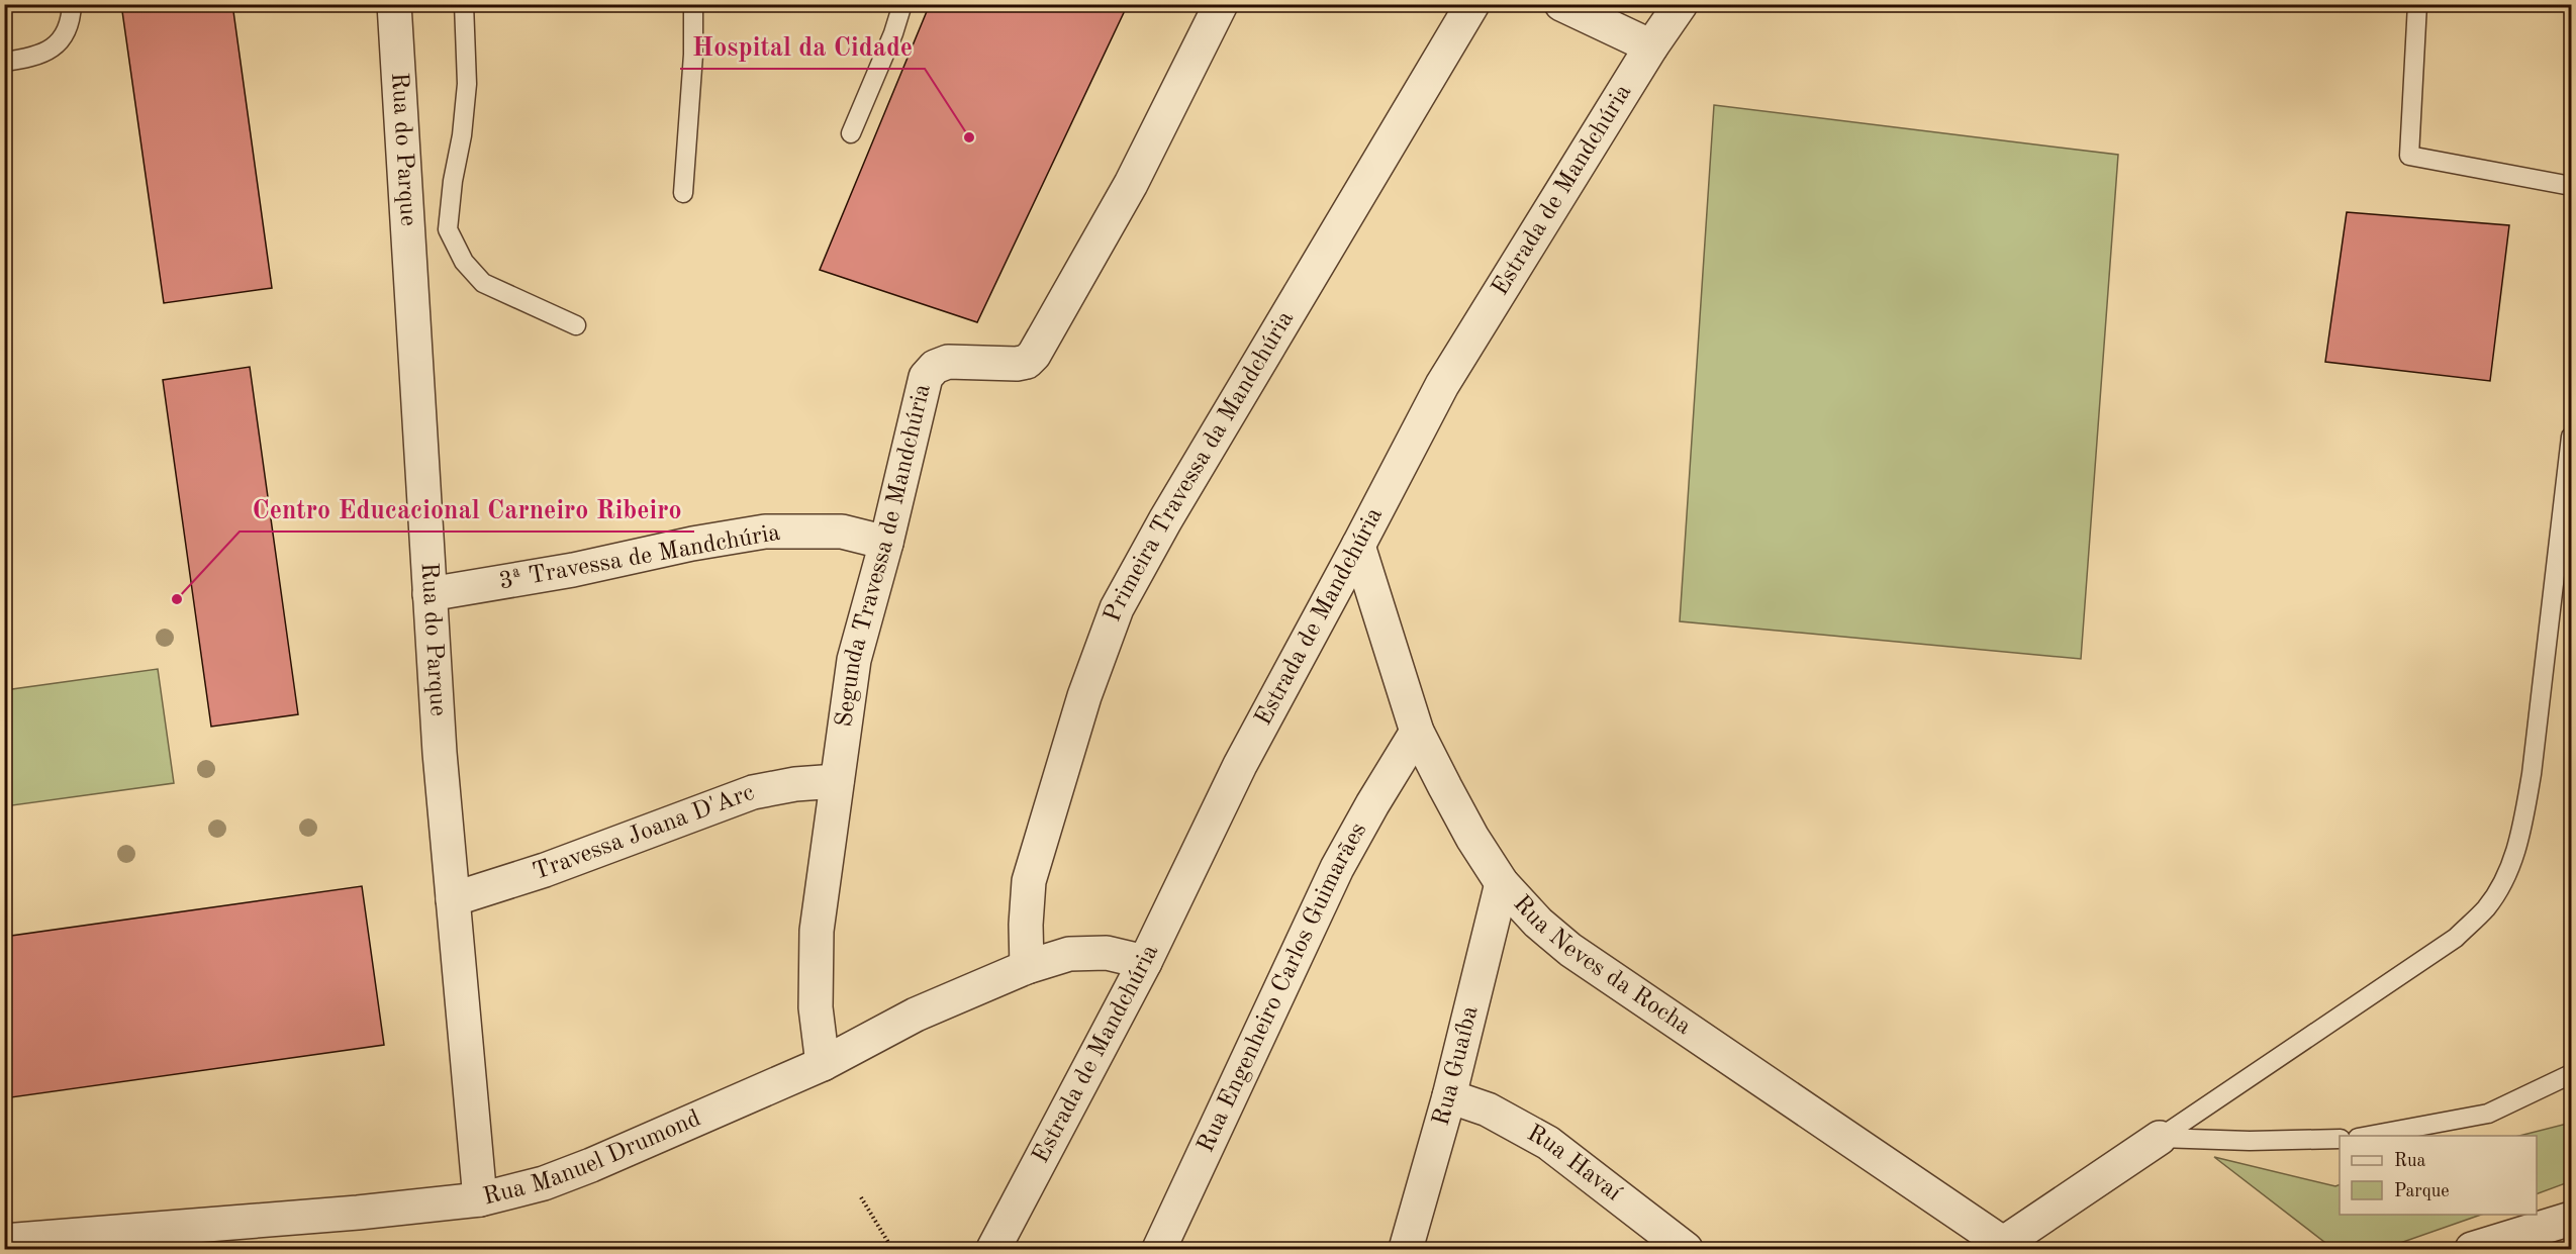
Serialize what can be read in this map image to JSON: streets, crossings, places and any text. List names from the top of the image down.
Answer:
{
  "streets": {
    "street": [
      "Rua do Parque",
      "Estrada de Mandchúria",
      "Primeira Travessa da Mandchúria",
      "Segunda Travessa de Mandchúria",
      "3ª Travessa de Mandchúria",
      "Travessa Joana D'Arc",
      "Rua Neves da Rocha",
      "Rua Engenheiro Carlos Guimarães",
      "Rua Guaíba",
      "Rua Manuel Drumond",
      "Rua Havaí"
    ]
  },
  "crossings": [
    ["Rua do Parque", "3ª Travessa de Mandchúria"],
    ["Rua do Parque", "Travessa Joana D'Arc"],
    ["Rua do Parque", "Rua Manuel Drumond"],
    ["Estrada de Mandchúria", "Rua Neves da Rocha"],
    ["Estrada de Mandchúria", "Rua Manuel Drumond"],
    ["Primeira Travessa da Mandchúria", "Rua Manuel Drumond"],
    ["Segunda Travessa de Mandchúria", "3ª Travessa de Mandchúria"],
    ["Segunda Travessa de Mandchúria", "Travessa Joana D'Arc"],
    ["Segunda Travessa de Mandchúria", "Rua Manuel Drumond"],
    ["Rua Neves da Rocha", "Rua Engenheiro Carlos Guimarães"],
    ["Rua Neves da Rocha", "Rua Guaíba"],
    ["Rua Guaíba", "Rua Havaí"]
  ],
  "places": ["Hospital da Cidade", "Centro Educacional Carneiro Ribeiro"],
  "legend": ["Rua", "Parque"]
}
